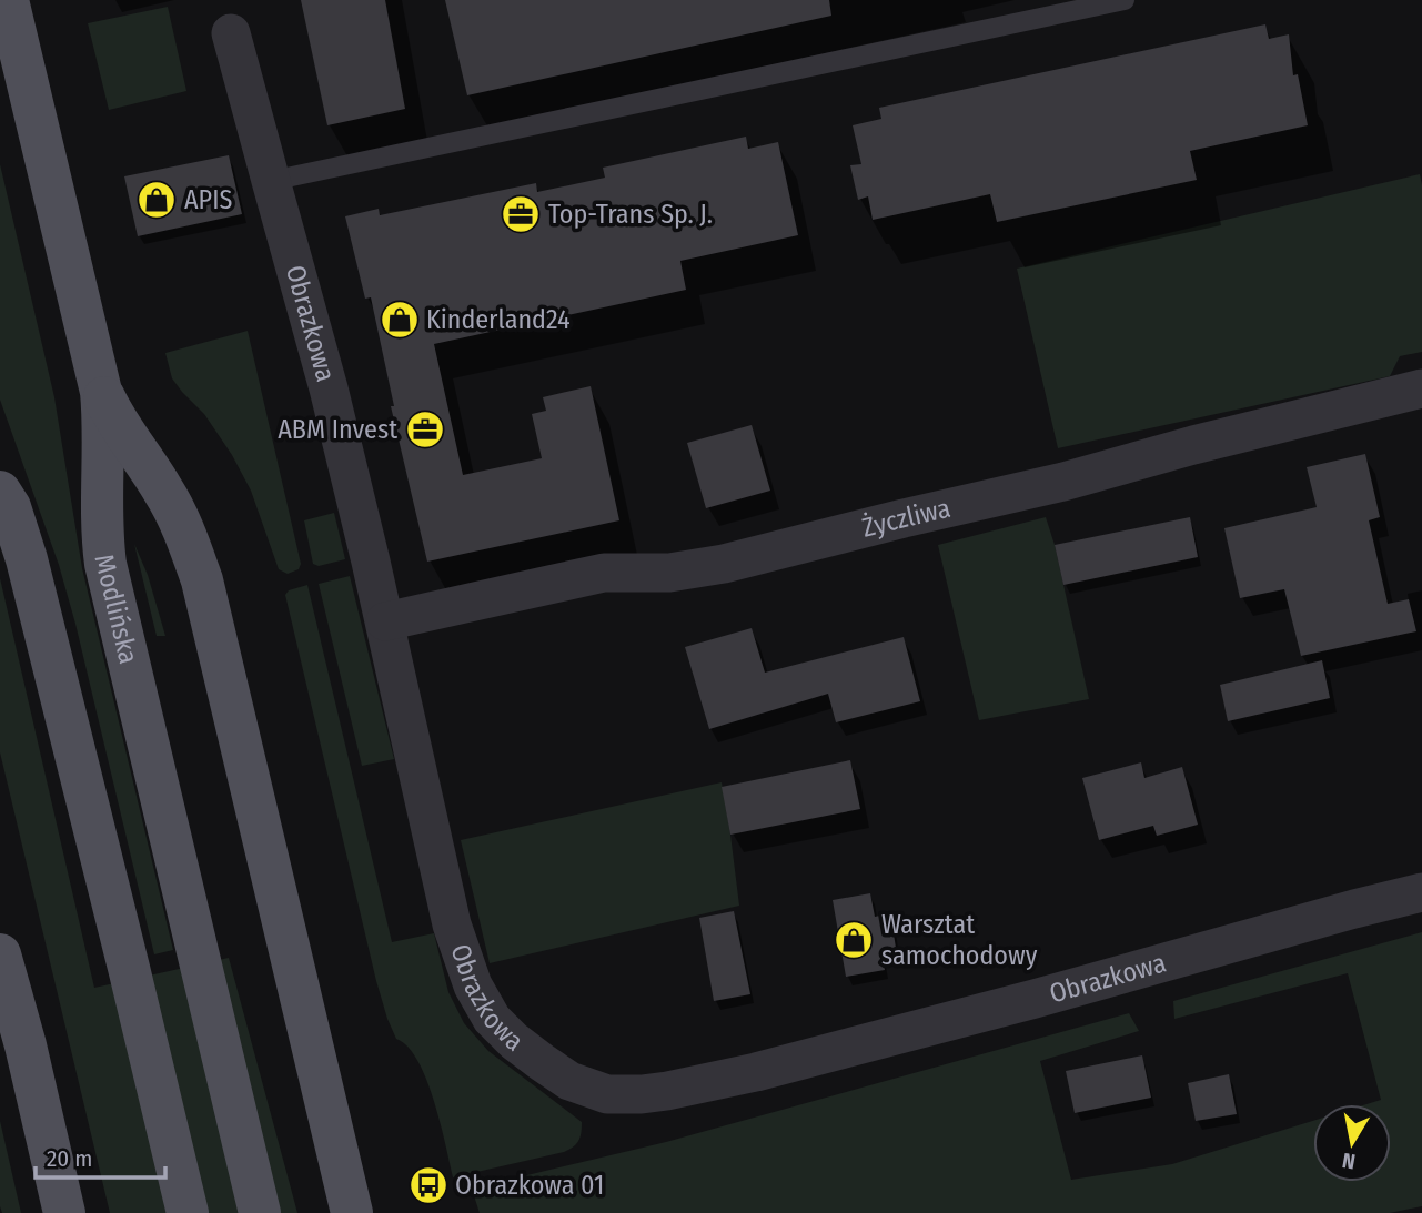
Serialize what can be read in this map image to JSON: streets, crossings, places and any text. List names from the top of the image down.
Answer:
{
  "streets": {
    "main road": ["Modlińska"],
    "street": ["Obrazkowa", "Życzliwa"]
  },
  "crossings": [
    ["Obrazkowa", "Życzliwa"]
  ],
  "places": {
    "shop": ["APIS", "Kinderland24", "Warsztat samochodowy"],
    "office": ["Top-Trans Sp. J.", "ABM Invest"],
    "bus stop": ["Obrazkowa 01"]
  },
  "scale_bar": "20 m",
  "north": "bottom"
}
